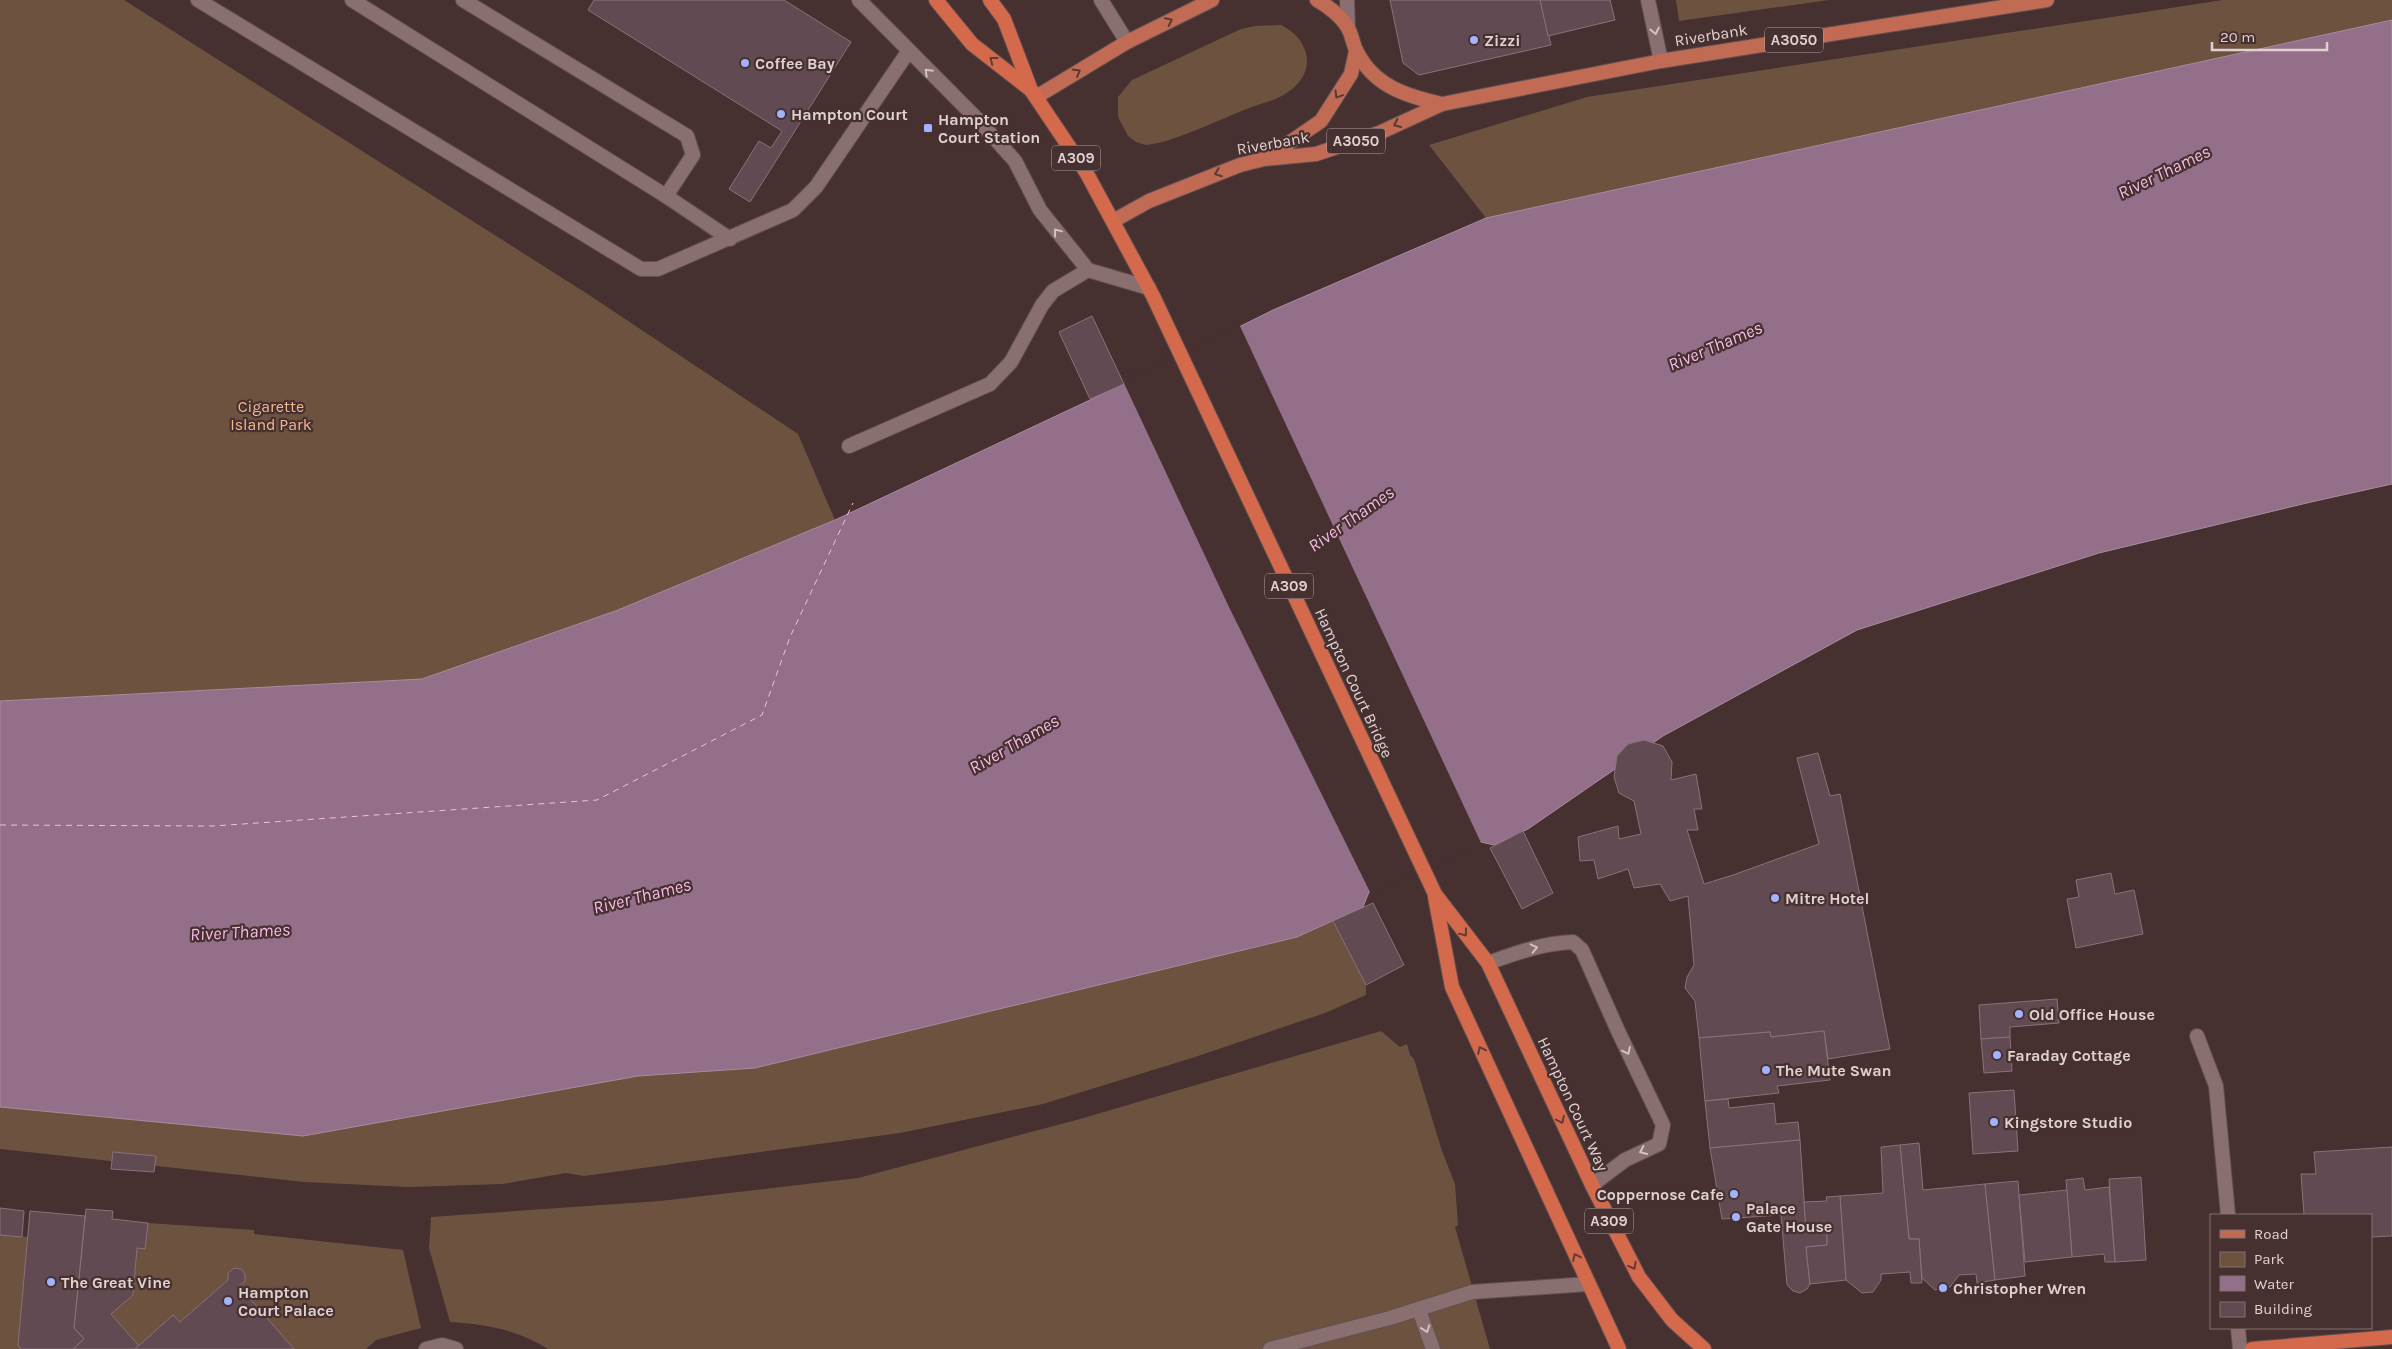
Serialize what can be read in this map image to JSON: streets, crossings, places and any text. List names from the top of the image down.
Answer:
{
  "streets": {
    "highway": ["A309", "Hampton Court Bridge", "Hampton Court Way"],
    "main road": ["Riverbank", "A3050"]
  },
  "crossings": [
    ["Riverbank", "A3050"],
    ["Riverbank", "A309"],
    ["A309", "Hampton Court Bridge"],
    ["Hampton Court Bridge", "Hampton Court Way"]
  ],
  "water": ["River Thames"],
  "parks": ["Cigarette Island Park"],
  "places": {
    "other": [
      "Zizzi",
      "Coffee Bay",
      "Hampton Court",
      "Mitre Hotel",
      "Old Office House",
      "Faraday Cottage",
      "The Mute Swan",
      "Kingstore Studio",
      "Coppernose Cafe",
      "Palace Gate House",
      "The Great Vine",
      "Christopher Wren",
      "Hampton Court Palace"
    ],
    "transit": ["Hampton Court Station"]
  },
  "legend": [
    "Road",
    "Park",
    "Water",
    "Building"
  ],
  "scale_bar": "20 m"
}
